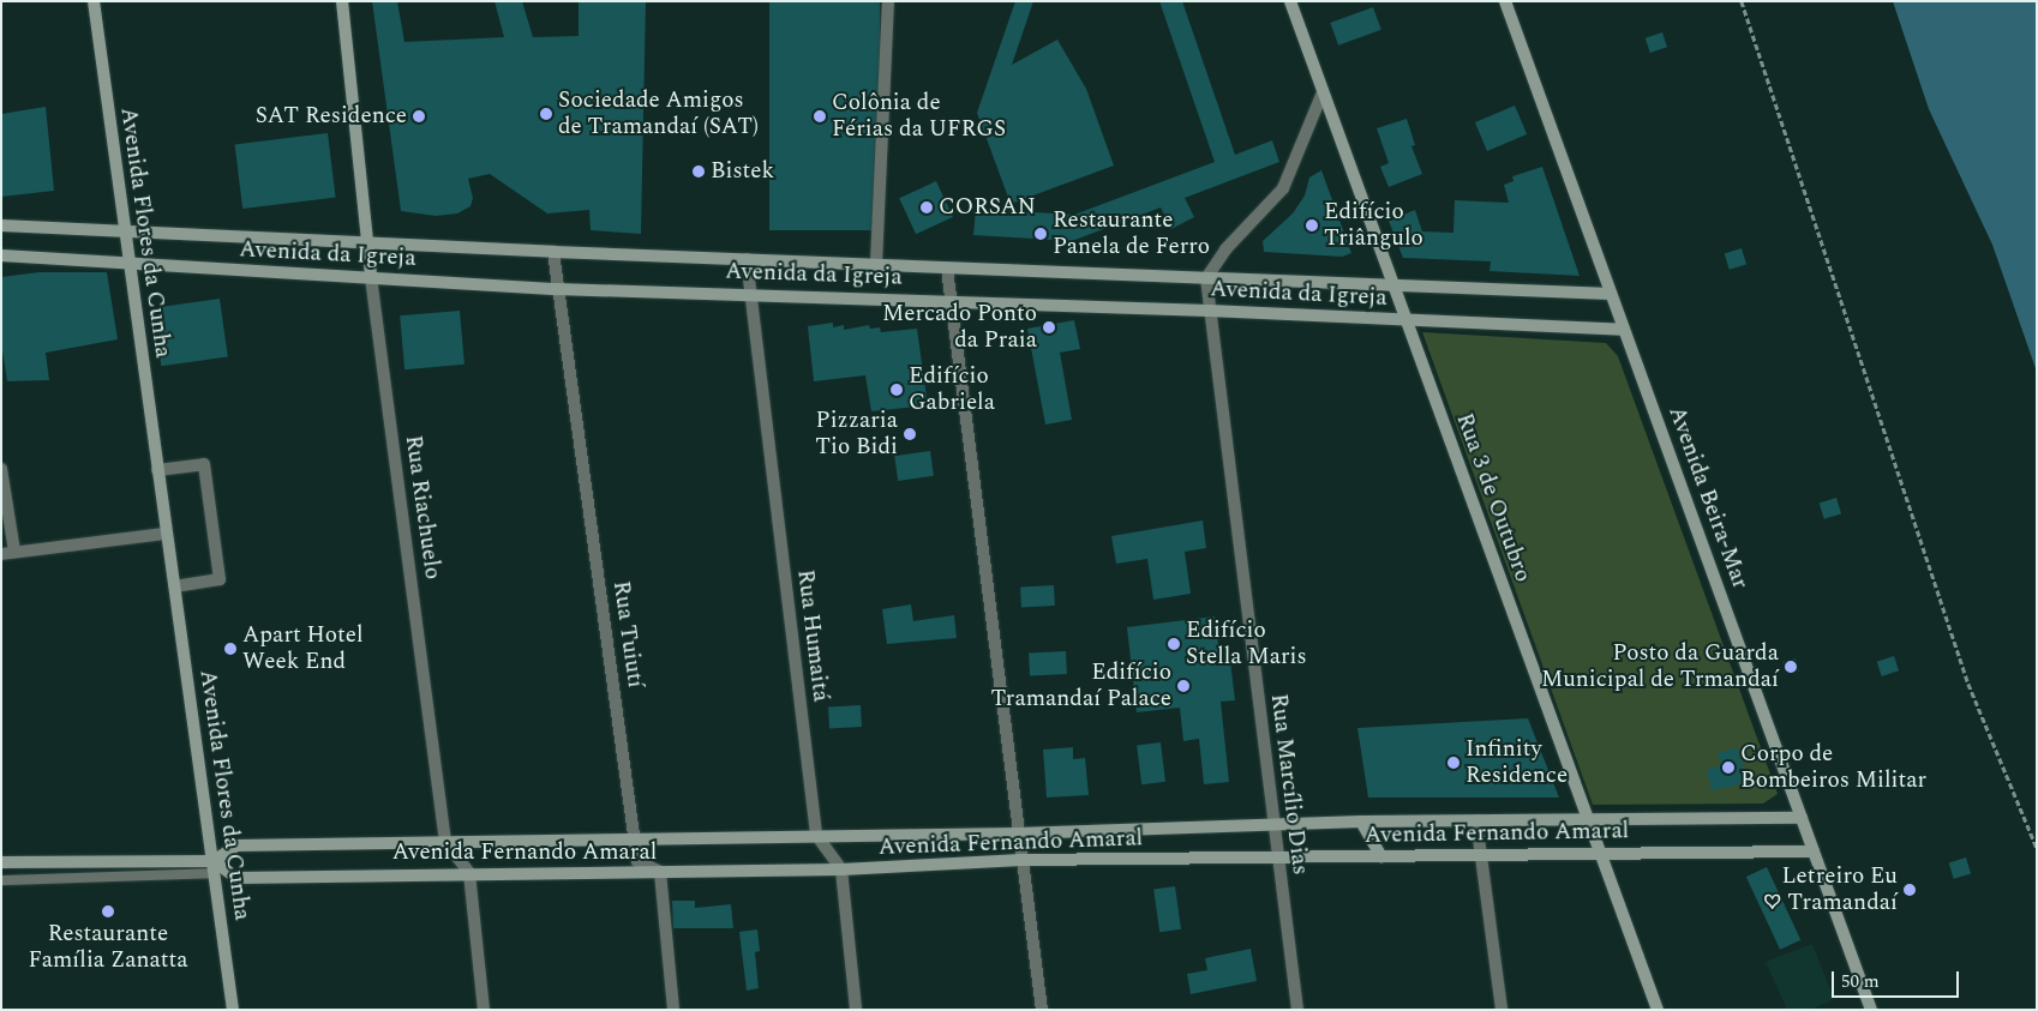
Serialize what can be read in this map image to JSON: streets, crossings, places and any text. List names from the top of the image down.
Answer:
{
  "streets": {
    "main road": [
      "Avenida Flores da Cunha",
      "Avenida da Igreja",
      "Rua 3 de Outubro",
      "Avenida Beira-Mar",
      "Rua Riachuelo",
      "Avenida Fernando Amaral"
    ],
    "street": ["Rua Tuiutí", "Rua Humaitá", "Rua Marcílio Dias"]
  },
  "crossings": [
    ["Avenida Flores da Cunha", "Avenida da Igreja"],
    ["Avenida Flores da Cunha", "Avenida Fernando Amaral"],
    ["Avenida da Igreja", "Rua 3 de Outubro"],
    ["Avenida da Igreja", "Avenida Beira-Mar"],
    ["Avenida da Igreja", "Rua Riachuelo"],
    ["Avenida da Igreja", "Rua Tuiutí"],
    ["Avenida da Igreja", "Rua Humaitá"],
    ["Avenida da Igreja", "Rua Marcílio Dias"],
    ["Rua 3 de Outubro", "Avenida Fernando Amaral"],
    ["Avenida Beira-Mar", "Avenida Fernando Amaral"],
    ["Rua Riachuelo", "Avenida Fernando Amaral"],
    ["Rua Tuiutí", "Avenida Fernando Amaral"],
    ["Rua Humaitá", "Avenida Fernando Amaral"],
    ["Rua Marcílio Dias", "Avenida Fernando Amaral"]
  ],
  "places": [
    "Sociedade Amigos de Tramandaí (SAT)",
    "SAT Residence",
    "Colônia de Férias da UFRGS",
    "Bistek",
    "CORSAN",
    "Edifício Triângulo",
    "Restaurante Panela de Ferro",
    "Mercado Ponto da Praia",
    "Edifício Gabriela",
    "Pizzaria Tio Bidi",
    "Edifício Stella Maris",
    "Apart Hotel Week End",
    "Posto da Guarda Municipal de Trmandaí",
    "Edifício Tramandaí Palace",
    "Infinity Residence",
    "Corpo de Bombeiros Militar",
    "Letreiro Eu ♡ Tramandaí",
    "Restaurante Família Zanatta"
  ],
  "scale_bar": "50 m"
}
